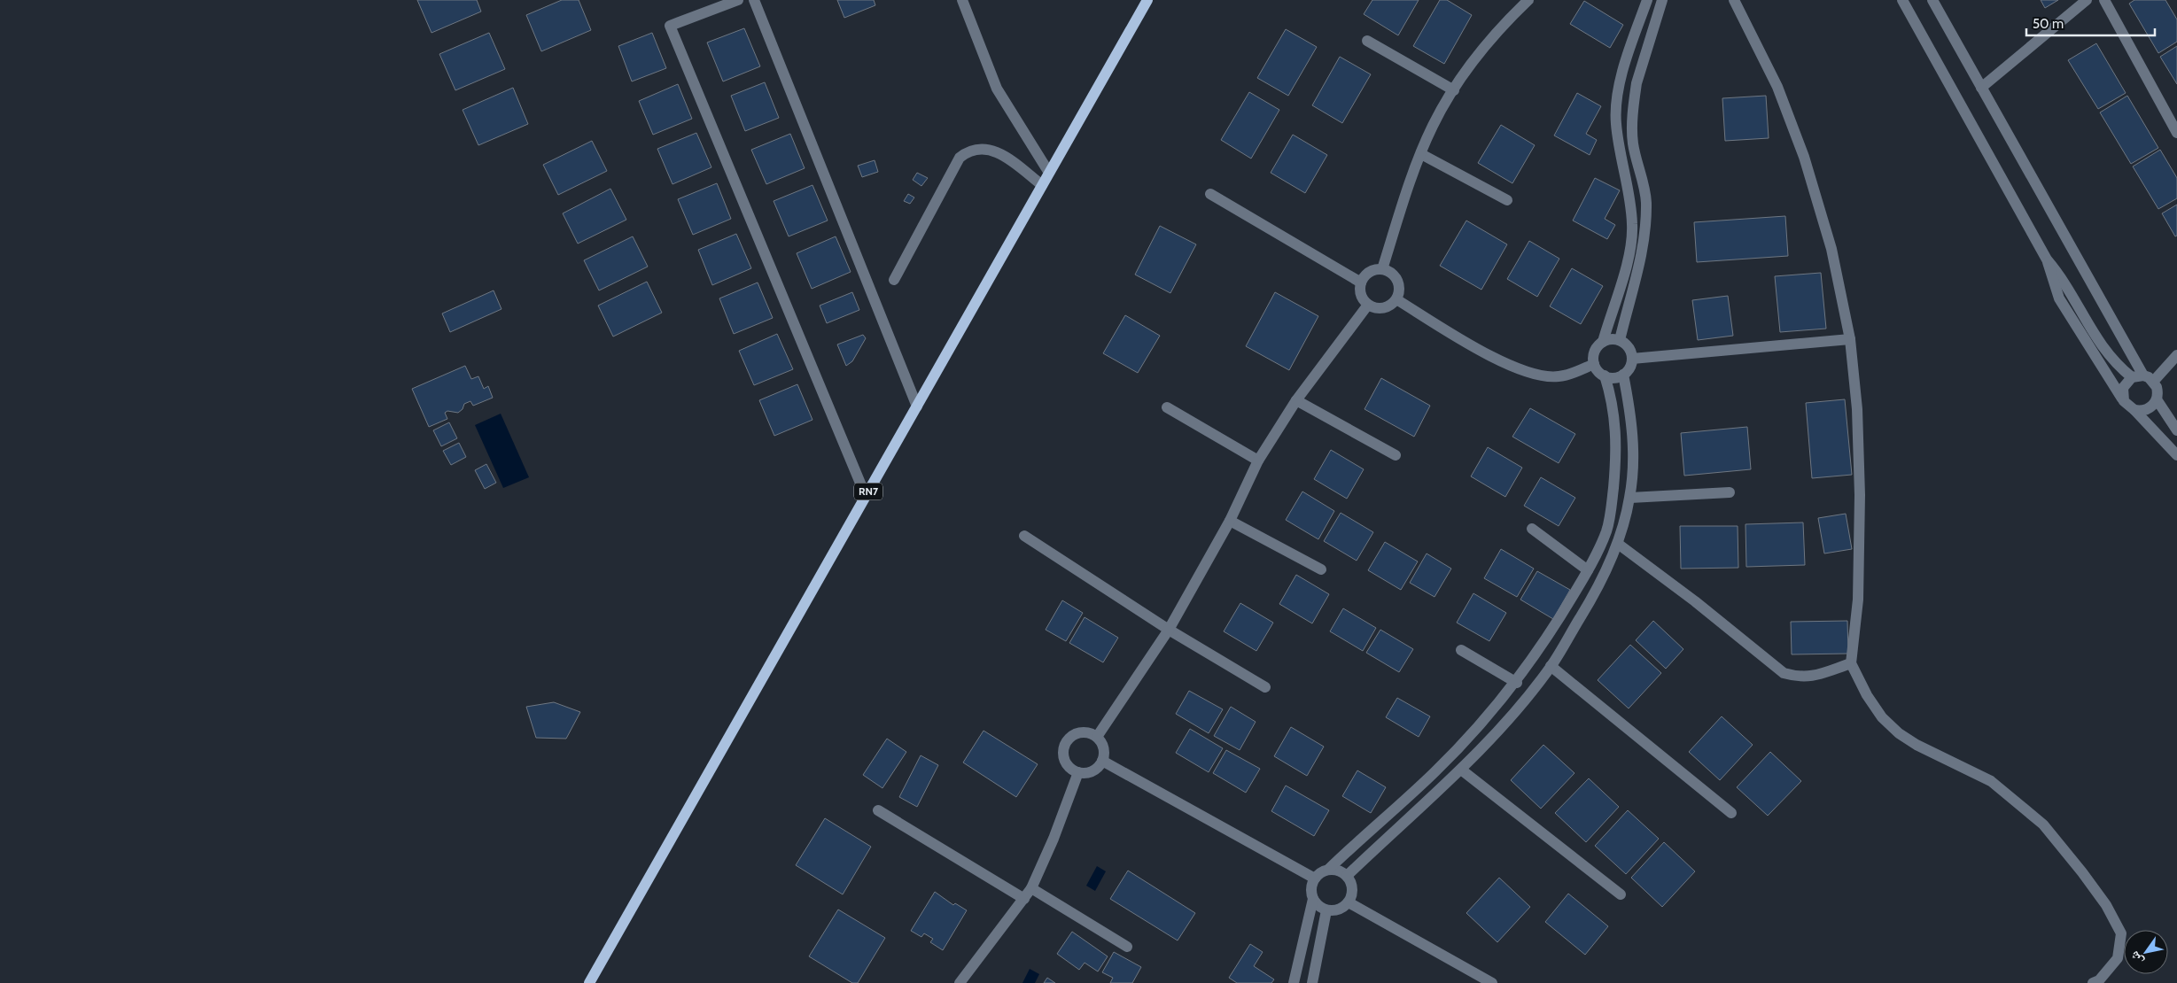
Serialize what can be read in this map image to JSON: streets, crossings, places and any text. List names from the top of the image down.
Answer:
{
  "streets": {
    "main road": ["RN7"]
  },
  "scale_bar": "50 m",
  "north": "bottom left"
}
